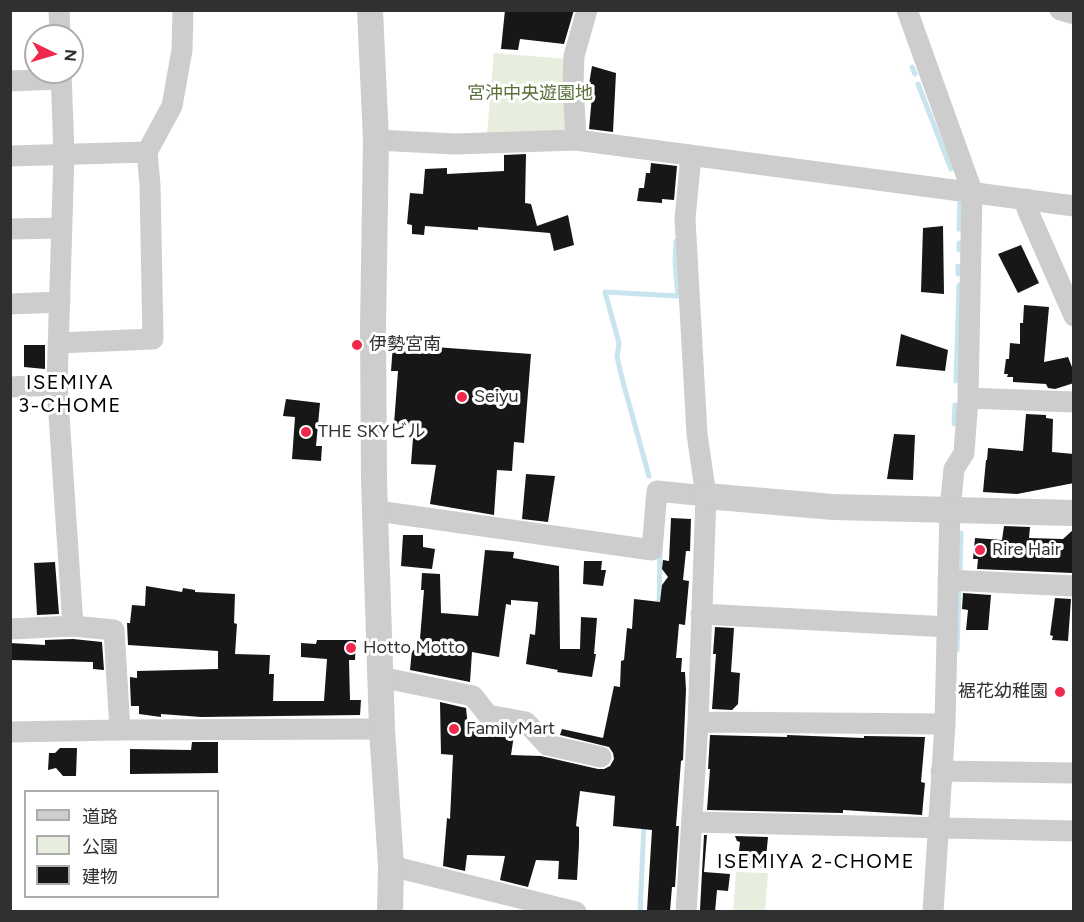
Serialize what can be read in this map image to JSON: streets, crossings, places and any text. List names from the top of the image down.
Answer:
{
  "districts": ["ISEMIYA 3-CHOME", "ISEMIYA 2-CHOME"],
  "parks": ["宮沖中央遊園地"],
  "places": [
    "伊勢宮南",
    "Seiyu",
    "THE SKYビル",
    "Rire Hair",
    "Hotto Motto",
    "裾花幼稚園",
    "FamilyMart"
  ],
  "legend": ["道路", "公園", "建物"],
  "north": "right"
}
